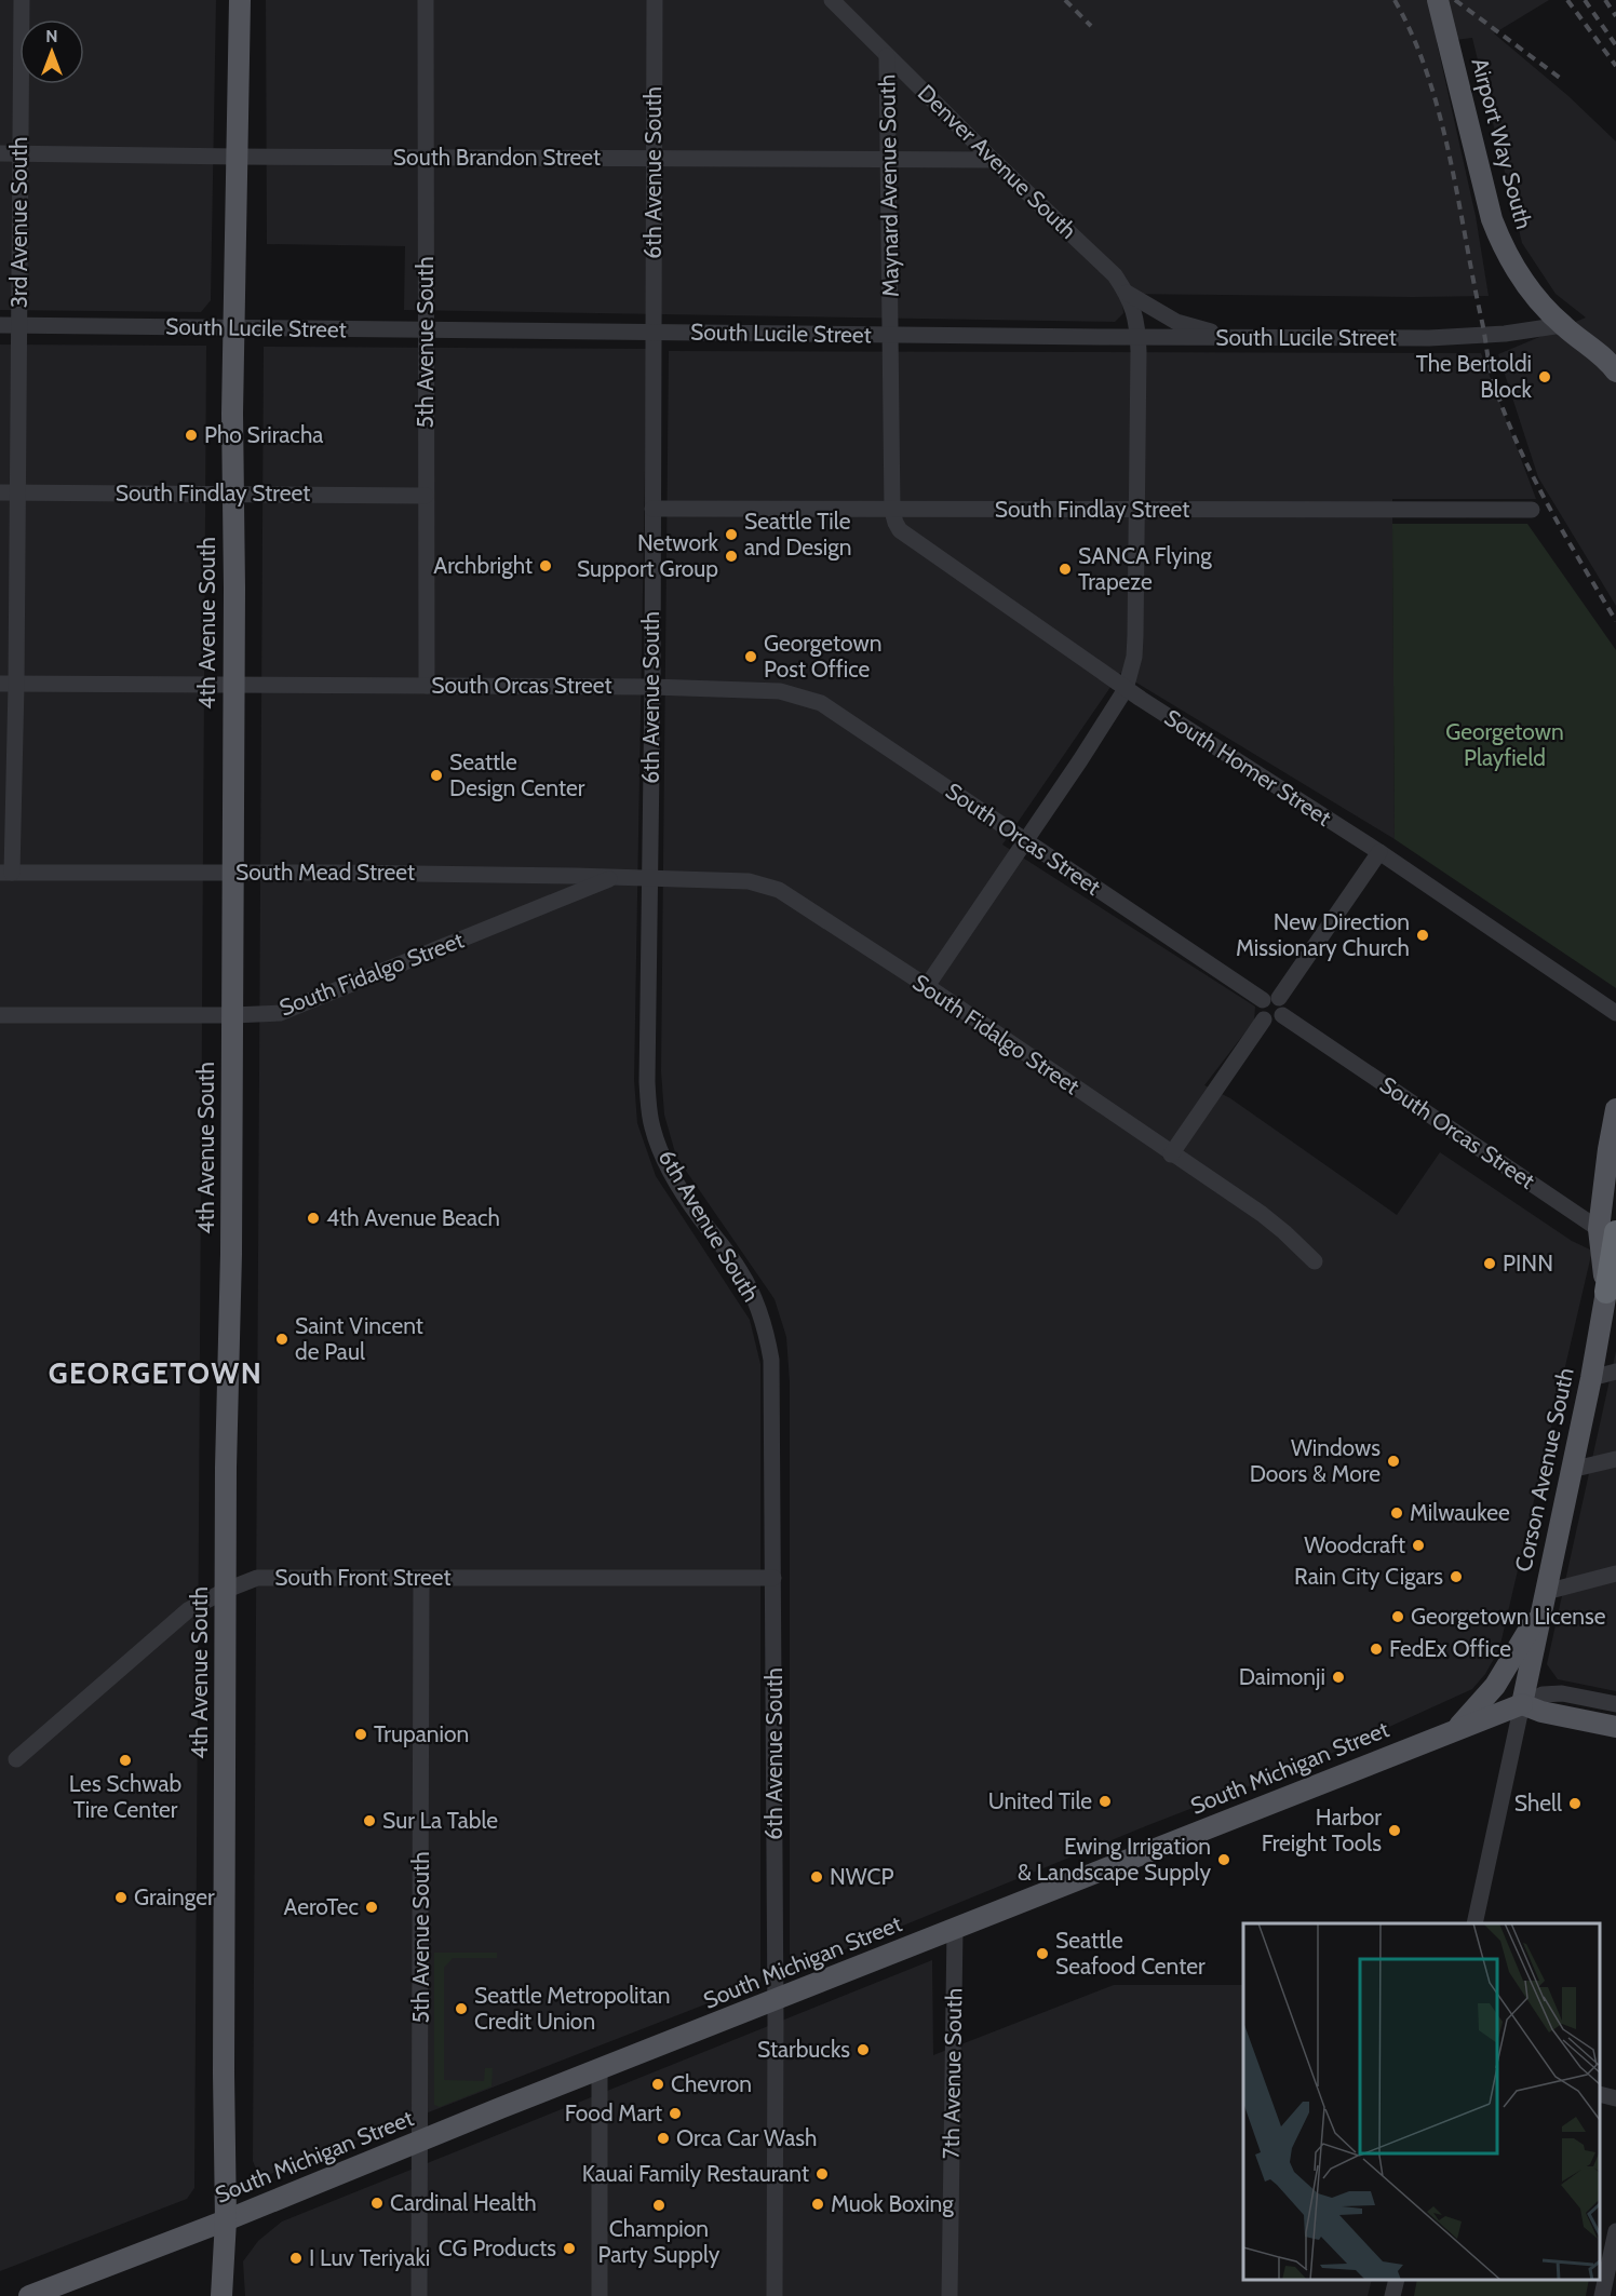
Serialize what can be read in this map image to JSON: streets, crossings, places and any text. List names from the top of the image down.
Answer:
{
  "streets": {
    "main road": [
      "Airport Way South",
      "4th Avenue South",
      "Corson Avenue South",
      "South Michigan Street"
    ],
    "street": [
      "South Brandon Street",
      "Denver Avenue South",
      "6th Avenue South",
      "Maynard Avenue South",
      "3rd Avenue South",
      "South Lucile Street",
      "5th Avenue South",
      "South Findlay Street",
      "South Orcas Street",
      "South Homer Street",
      "South Mead Street",
      "South Fidalgo Street",
      "South Front Street",
      "7th Avenue South"
    ]
  },
  "crossings": [
    ["Airport Way South", "South Lucile Street"],
    ["South Brandon Street", "Denver Avenue South"],
    ["South Brandon Street", "6th Avenue South"],
    ["South Brandon Street", "Maynard Avenue South"],
    ["South Brandon Street", "3rd Avenue South"],
    ["South Brandon Street", "5th Avenue South"],
    ["South Brandon Street", "4th Avenue South"],
    ["Denver Avenue South", "Maynard Avenue South"],
    ["Denver Avenue South", "South Lucile Street"],
    ["6th Avenue South", "South Lucile Street"],
    ["6th Avenue South", "South Findlay Street"],
    ["6th Avenue South", "South Orcas Street"],
    ["6th Avenue South", "South Mead Street"],
    ["6th Avenue South", "South Fidalgo Street"],
    ["6th Avenue South", "South Front Street"],
    ["6th Avenue South", "South Michigan Street"],
    ["Maynard Avenue South", "South Lucile Street"],
    ["Maynard Avenue South", "South Findlay Street"],
    ["Maynard Avenue South", "South Homer Street"],
    ["3rd Avenue South", "South Lucile Street"],
    ["3rd Avenue South", "South Findlay Street"],
    ["3rd Avenue South", "South Orcas Street"],
    ["3rd Avenue South", "South Mead Street"],
    ["South Lucile Street", "5th Avenue South"],
    ["South Lucile Street", "4th Avenue South"],
    ["5th Avenue South", "South Findlay Street"],
    ["5th Avenue South", "South Orcas Street"],
    ["5th Avenue South", "South Front Street"],
    ["5th Avenue South", "South Michigan Street"],
    ["South Findlay Street", "4th Avenue South"],
    ["South Findlay Street", "South Homer Street"],
    ["4th Avenue South", "South Orcas Street"],
    ["4th Avenue South", "South Mead Street"],
    ["4th Avenue South", "South Fidalgo Street"],
    ["4th Avenue South", "South Front Street"],
    ["4th Avenue South", "South Michigan Street"],
    ["South Mead Street", "South Fidalgo Street"],
    ["Corson Avenue South", "South Michigan Street"],
    ["South Michigan Street", "7th Avenue South"]
  ],
  "districts": ["GEORGETOWN"],
  "parks": ["Georgetown Playfield"],
  "places": [
    "The Bertoldi Block",
    "Pho Sriracha",
    "Seattle Tile and Design",
    "Network Support Group",
    "Archbright",
    "SANCA Flying Trapeze",
    "Georgetown Post Office",
    "Seattle Design Center",
    "New Direction Missionary Church",
    "4th Avenue Beach",
    "PINN",
    "Saint Vincent de Paul",
    "Windows Doors & More",
    "Milwaukee",
    "Woodcraft",
    "Rain City Cigars",
    "Georgetown License",
    "FedEx Office",
    "Daimonji",
    "Trupanion",
    "Les Schwab Tire Center",
    "United Tile",
    "Shell",
    "Sur La Table",
    "Harbor Freight Tools",
    "Ewing Irrigation & Landscape Supply",
    "NWCP",
    "Grainger",
    "AeroTec",
    "Seattle Seafood Center",
    "Seattle Metropolitan Credit Union",
    "Starbucks",
    "Chevron",
    "Food Mart",
    "Orca Car Wash",
    "Kauai Family Restaurant",
    "Cardinal Health",
    "Muok Boxing",
    "Champion Party Supply",
    "CG Products",
    "I Luv Teriyaki"
  ],
  "north": "top"
}
